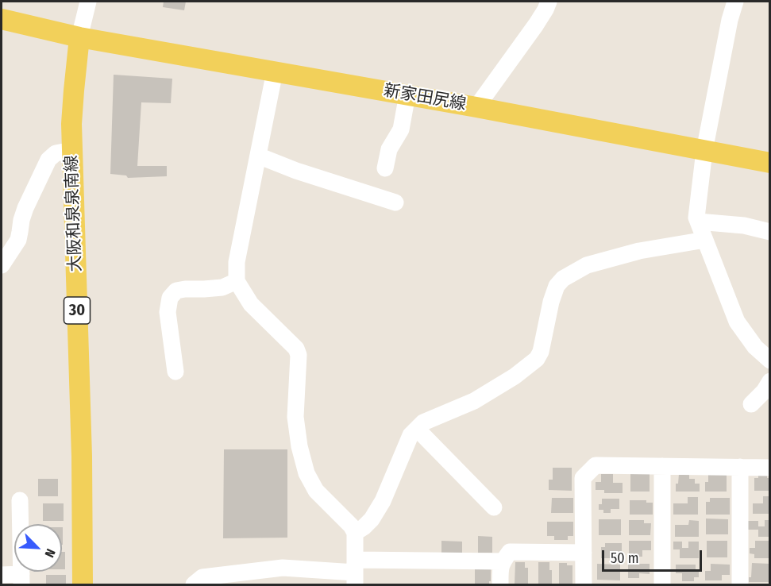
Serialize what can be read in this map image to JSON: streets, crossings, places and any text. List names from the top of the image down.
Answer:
{
  "streets": {
    "main road": ["新家田尻線", "大阪和泉泉南線", "30"]
  },
  "crossings": [
    ["新家田尻線", "大阪和泉泉南線"]
  ],
  "scale_bar": "50 m",
  "north": "bottom right"
}
